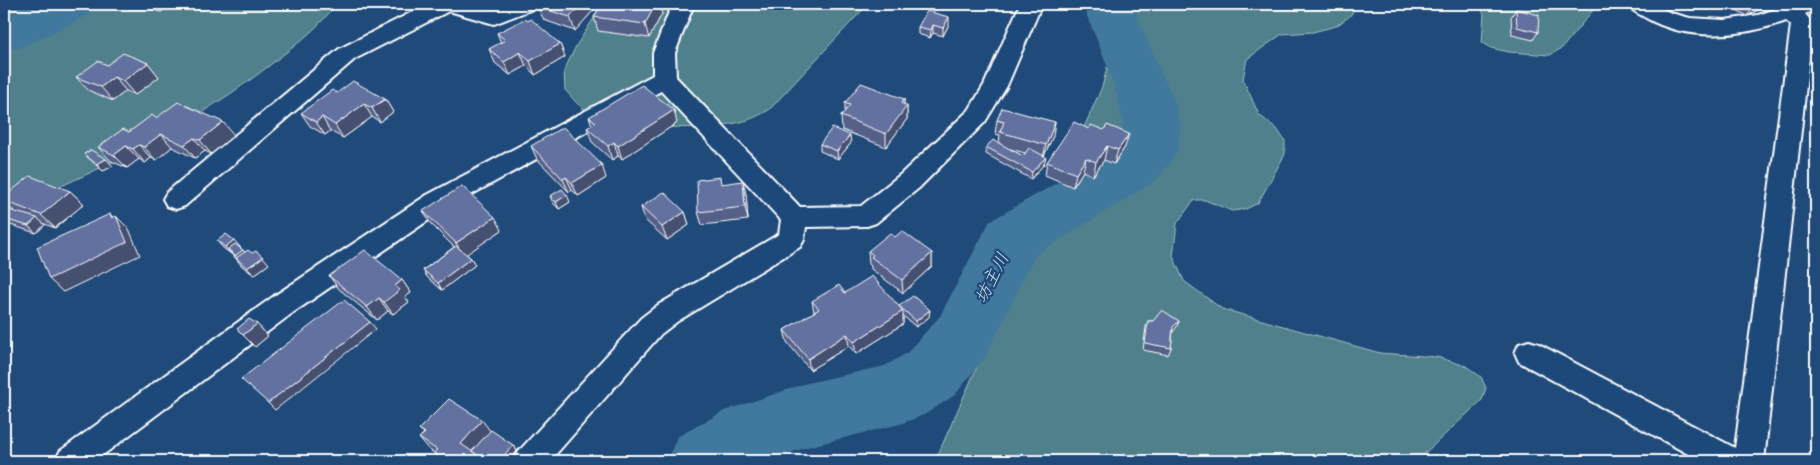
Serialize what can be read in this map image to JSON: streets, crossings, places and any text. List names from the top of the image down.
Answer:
{
  "water": ["坊主川"]
}
